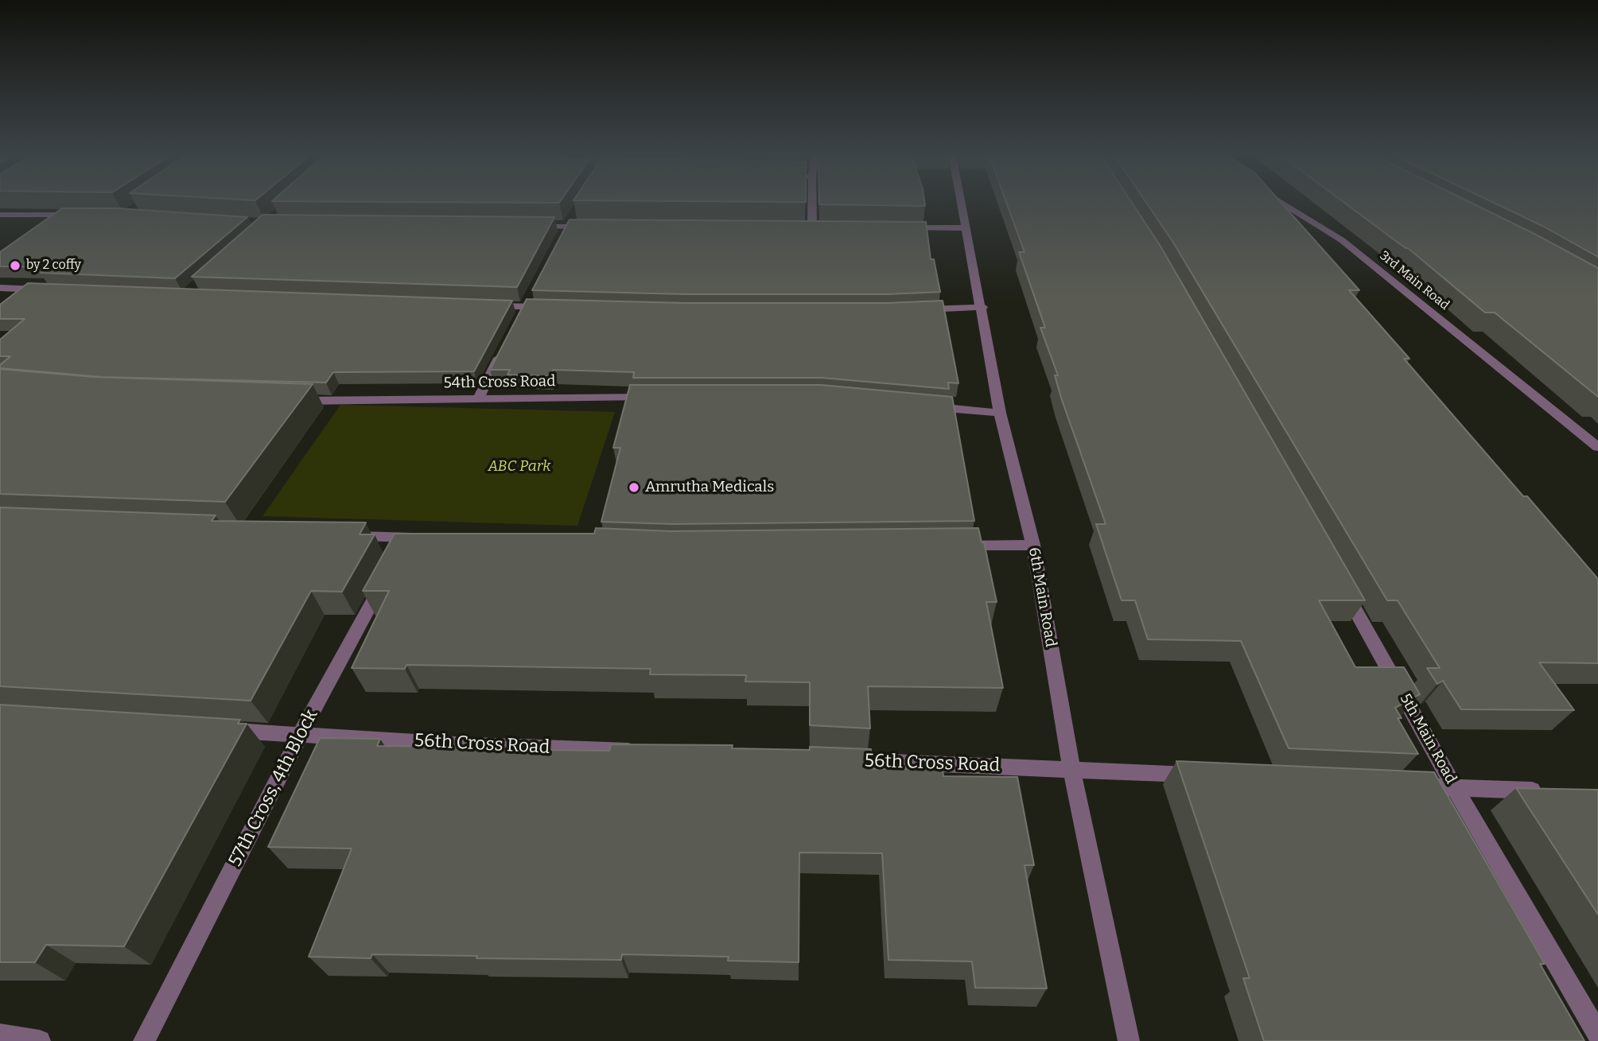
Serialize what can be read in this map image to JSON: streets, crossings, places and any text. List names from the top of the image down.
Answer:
{
  "streets": {
    "street": [
      "3rd Main Road",
      "54th Cross Road",
      "6th Main Road",
      "5th Main Road",
      "56th Cross Road",
      "57th Cross, 4th Block"
    ]
  },
  "crossings": [
    ["6th Main Road", "56th Cross Road"],
    ["56th Cross Road", "57th Cross, 4th Block"]
  ],
  "parks": ["ABC Park"],
  "places": ["by 2 coffy", "Amrutha Medicals"]
}
